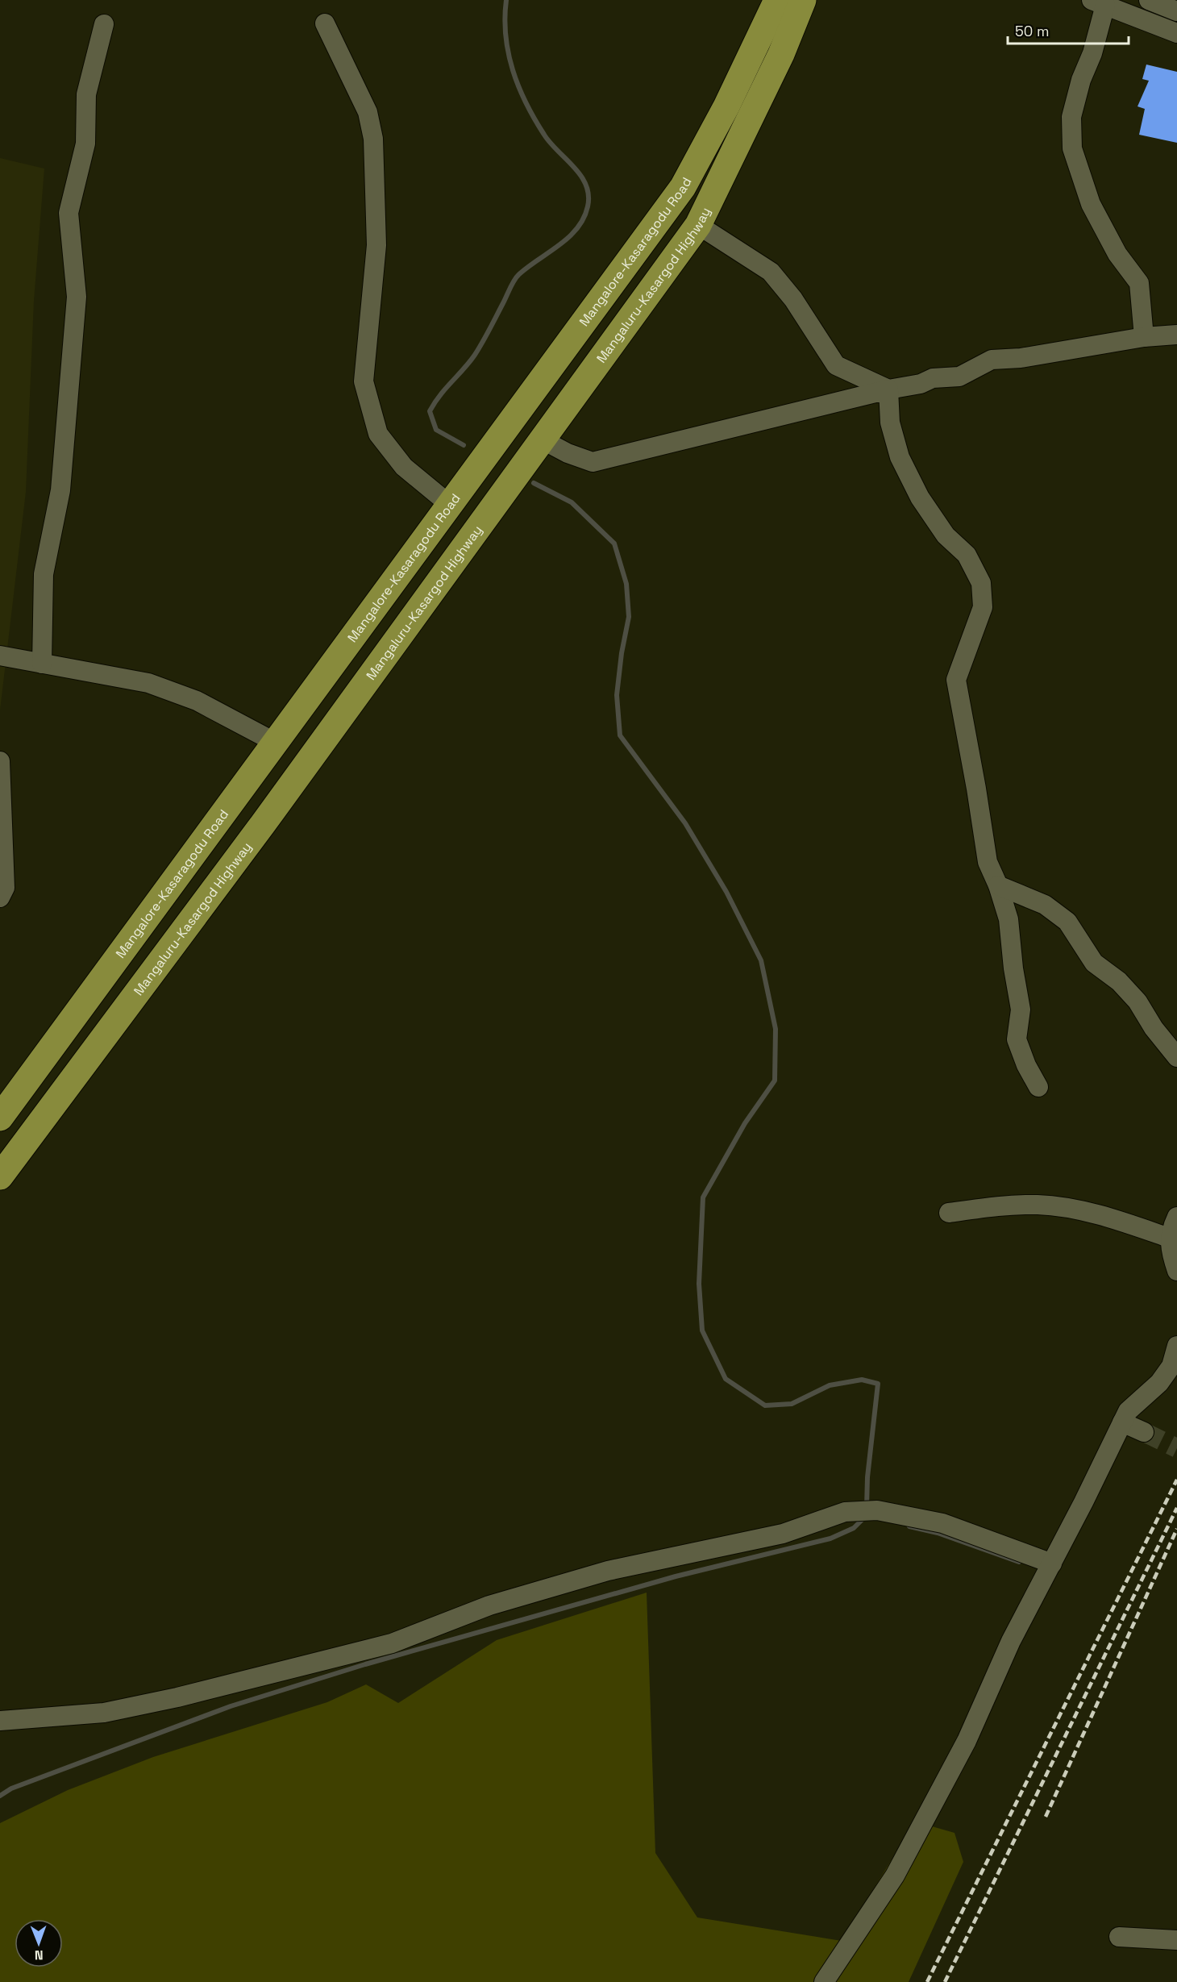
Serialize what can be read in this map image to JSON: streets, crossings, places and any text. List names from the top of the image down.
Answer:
{
  "streets": {
    "highway": ["Mangalore-Kasaragodu Road", "Mangaluru-Kasargod Highway"]
  },
  "scale_bar": "50 m",
  "north": "bottom"
}
